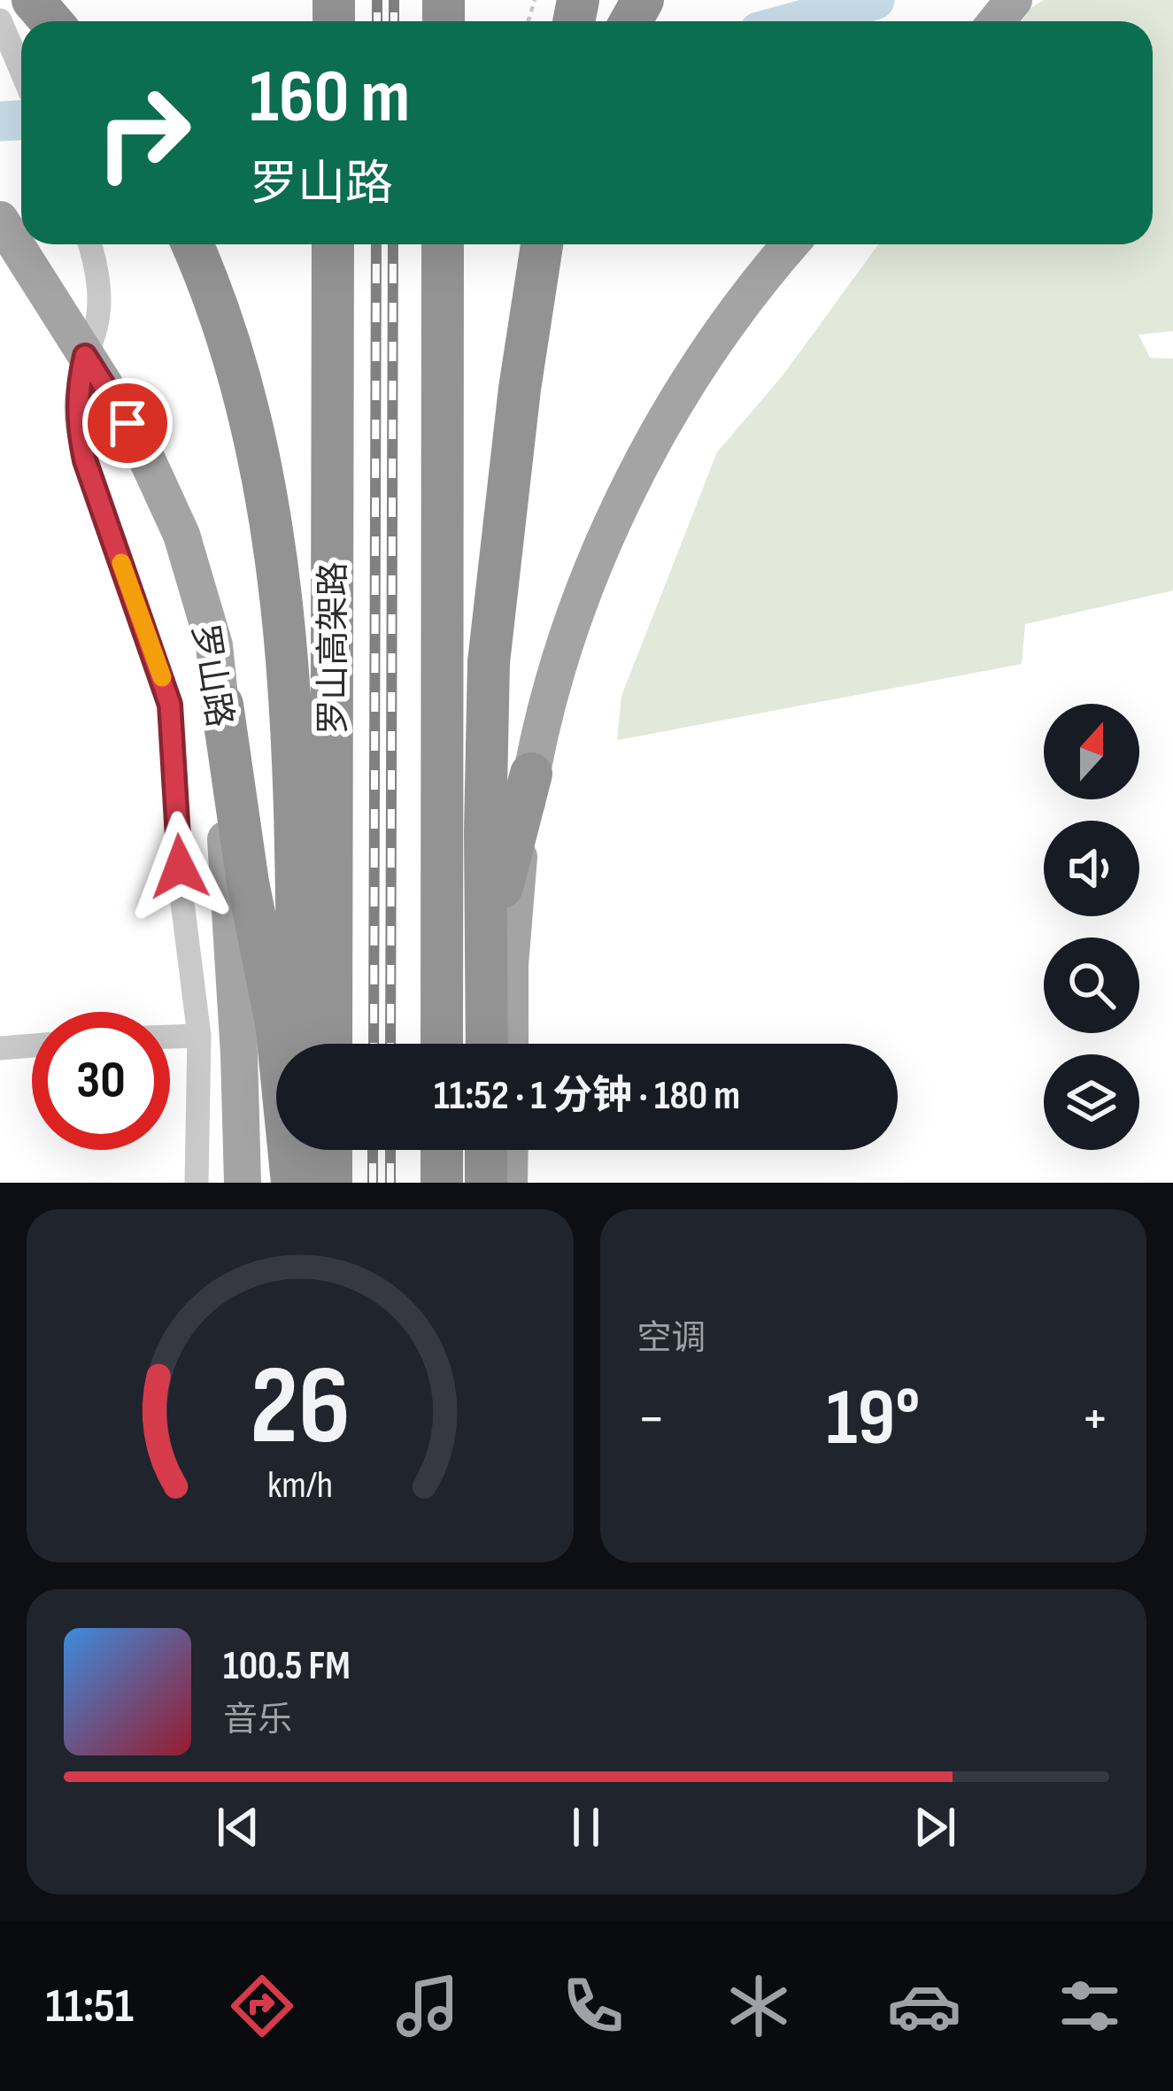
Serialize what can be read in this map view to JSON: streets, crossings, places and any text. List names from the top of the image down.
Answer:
{
  "streets": {
    "highway": ["罗山高架路"],
    "main road": ["罗山路"]
  },
  "north": "top",
  "page": {
    "turn": ["160 m", "罗山路"],
    "limit": "30",
    "trip": "11:52 · 1 分钟 · 180 m",
    "tile": "空调",
    "heat": ["−", "19°", "+"],
    "song": ["100.5 FM", "音乐"],
    "tabs": "11:51",
    "gauge": ["26", "km/h"]
  }
}
